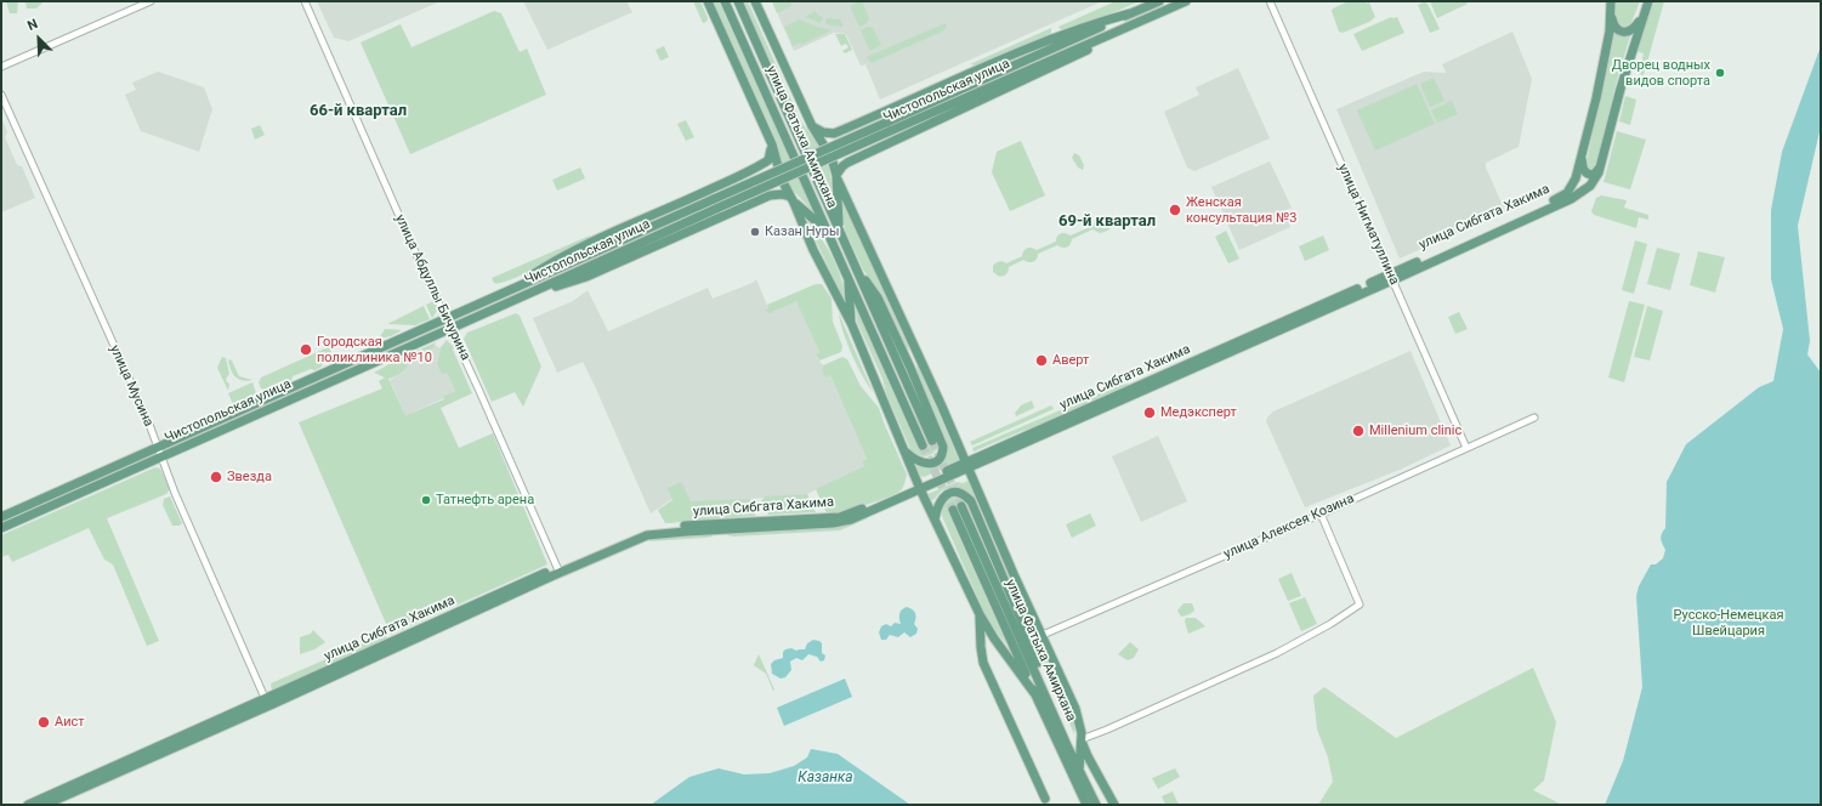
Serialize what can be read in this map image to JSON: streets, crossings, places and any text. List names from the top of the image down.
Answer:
{
  "streets": {
    "main road": ["Чистопольская улица", "улица Фатыха Амирхана", "улица Сибгата Хакима"],
    "street": [
      "улица Нигматуллина",
      "улица Абдуллы Бичурина",
      "улица Мусина",
      "улица Алексея Козина"
    ]
  },
  "crossings": [
    ["Чистопольская улица", "улица Абдуллы Бичурина"],
    ["Чистопольская улица", "улица Мусина"],
    ["улица Сибгата Хакима", "улица Нигматуллина"],
    ["улица Сибгата Хакима", "улица Абдуллы Бичурина"],
    ["улица Сибгата Хакима", "улица Мусина"],
    ["улица Нигматуллина", "улица Алексея Козина"]
  ],
  "districts": ["66-й квартал", "69-й квартал"],
  "water": ["Казанка"],
  "parks": ["Русско-Немецкая Швейцария"],
  "places": [
    "Дворец водных видов спорта",
    "Женская консультация №3",
    "Казан Нуры",
    "Городская поликлиника №10",
    "Аверт",
    "Медэксперт",
    "Millenium clinic",
    "Звезда",
    "Татнефть арена",
    "Аист"
  ],
  "north": "top left"
}
